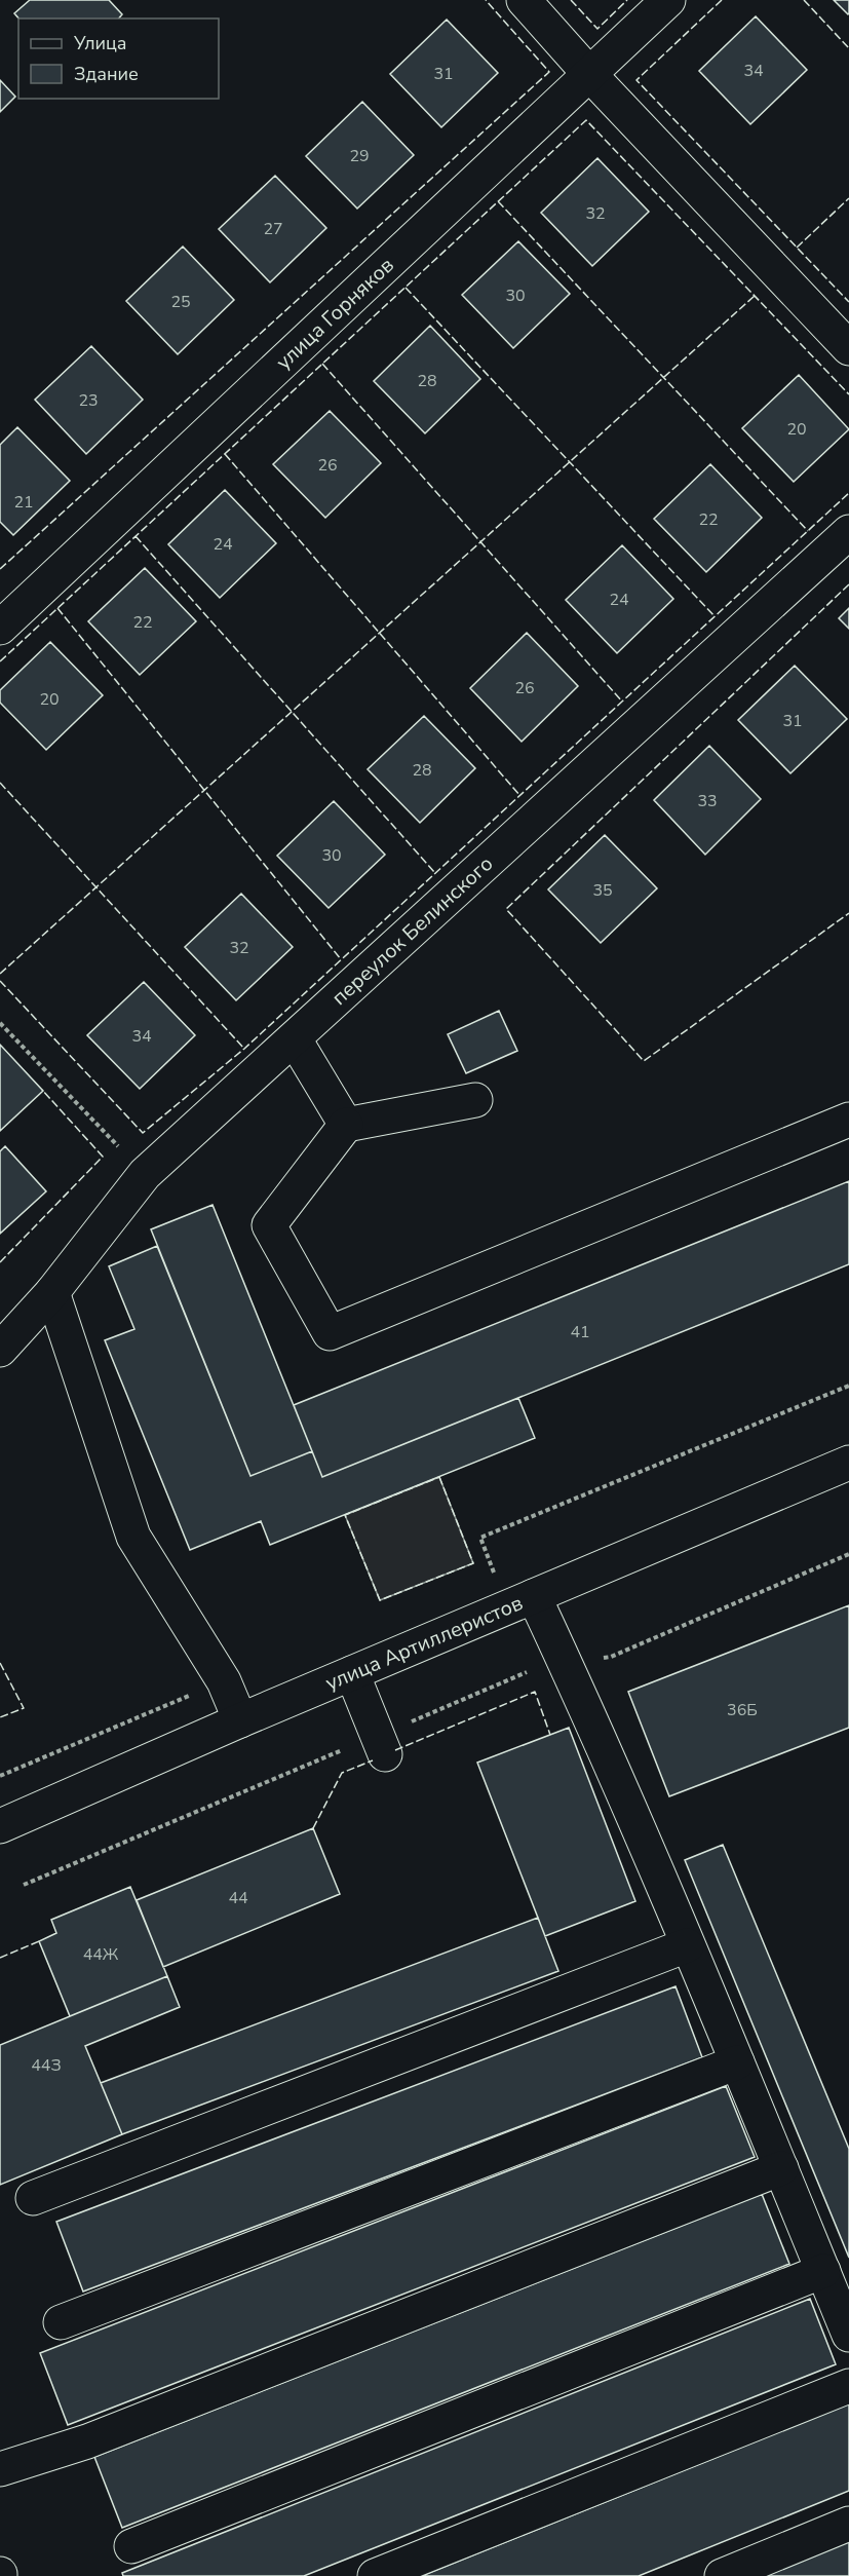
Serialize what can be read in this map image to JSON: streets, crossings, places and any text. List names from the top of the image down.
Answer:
{
  "streets": {
    "street": ["улица Горняков", "переулок Белинского", "улица Артиллеристов"]
  },
  "house_numbers": [
    "34",
    "31",
    "29",
    "32",
    "27",
    "30",
    "25",
    "28",
    "23",
    "20",
    "26",
    "21",
    "22",
    "24",
    "24",
    "22",
    "26",
    "20",
    "31",
    "28",
    "33",
    "30",
    "35",
    "32",
    "34",
    "41",
    "36Б",
    "44",
    "44Ж",
    "44З"
  ],
  "legend": ["Улица", "Здание"]
}
